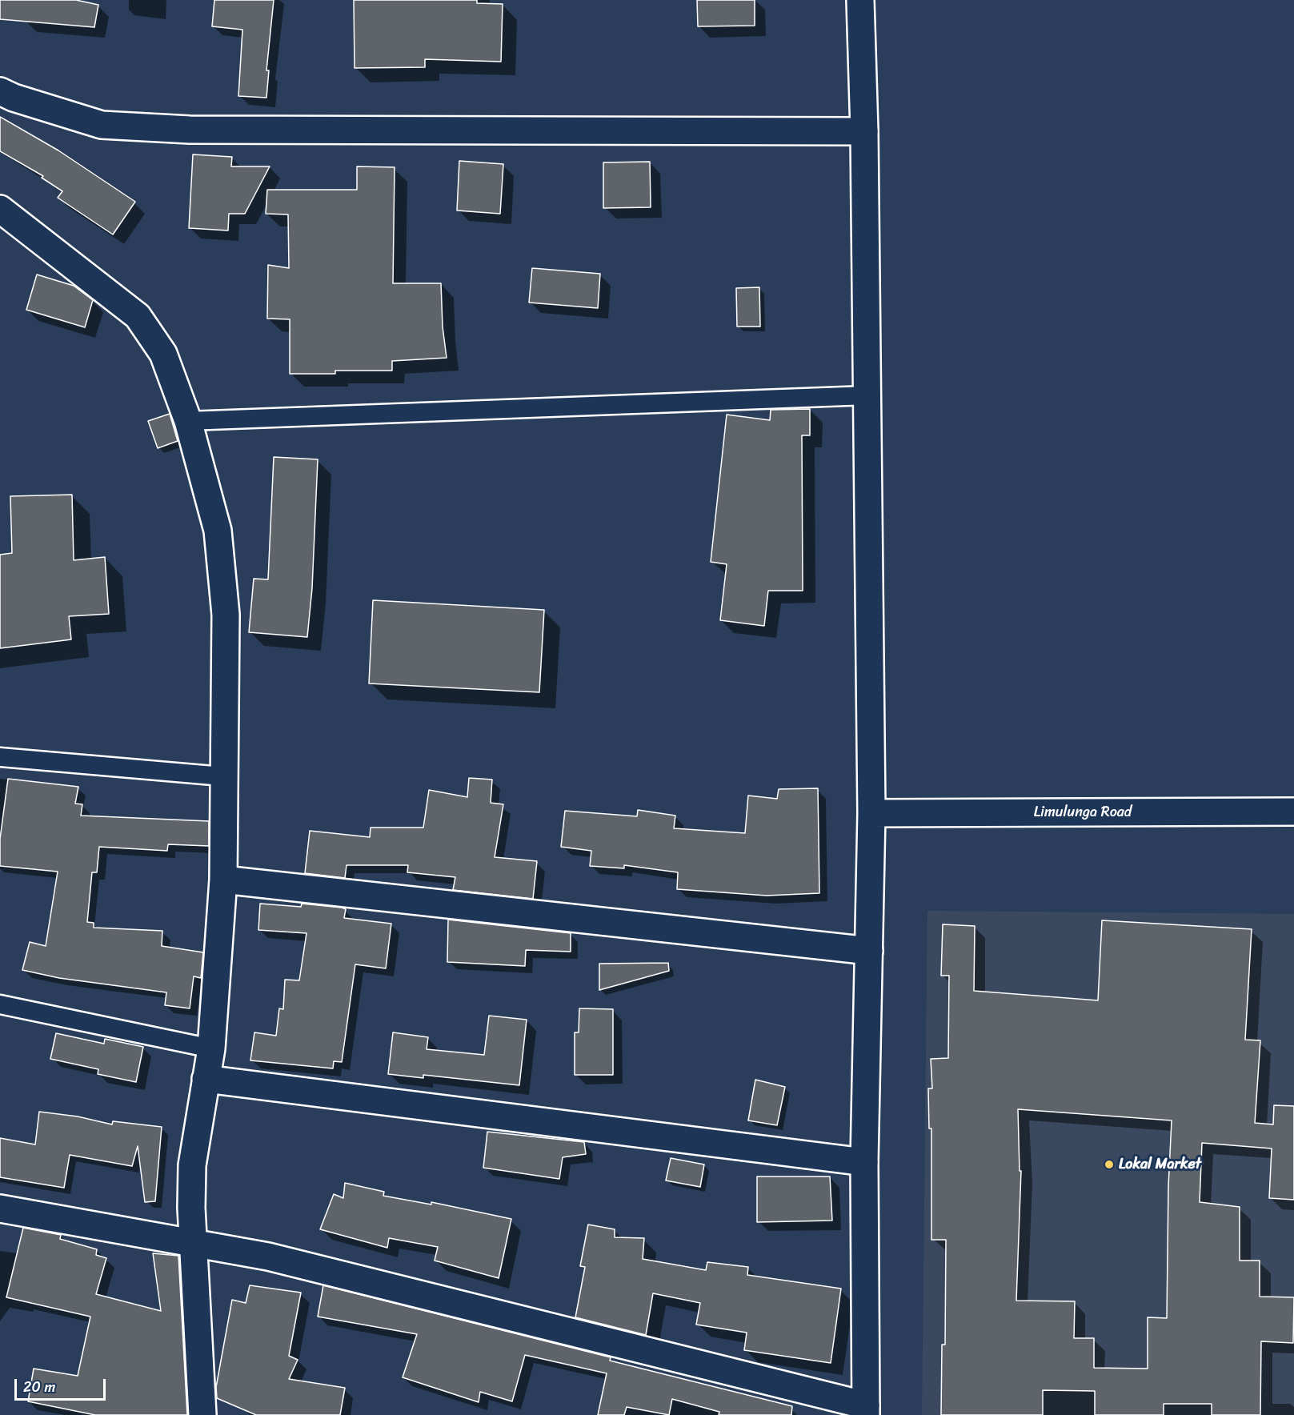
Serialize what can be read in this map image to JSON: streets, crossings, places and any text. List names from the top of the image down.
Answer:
{
  "streets": {
    "street": ["Limulunga Road"]
  },
  "places": ["Lokal Market"],
  "scale_bar": "20 m"
}
